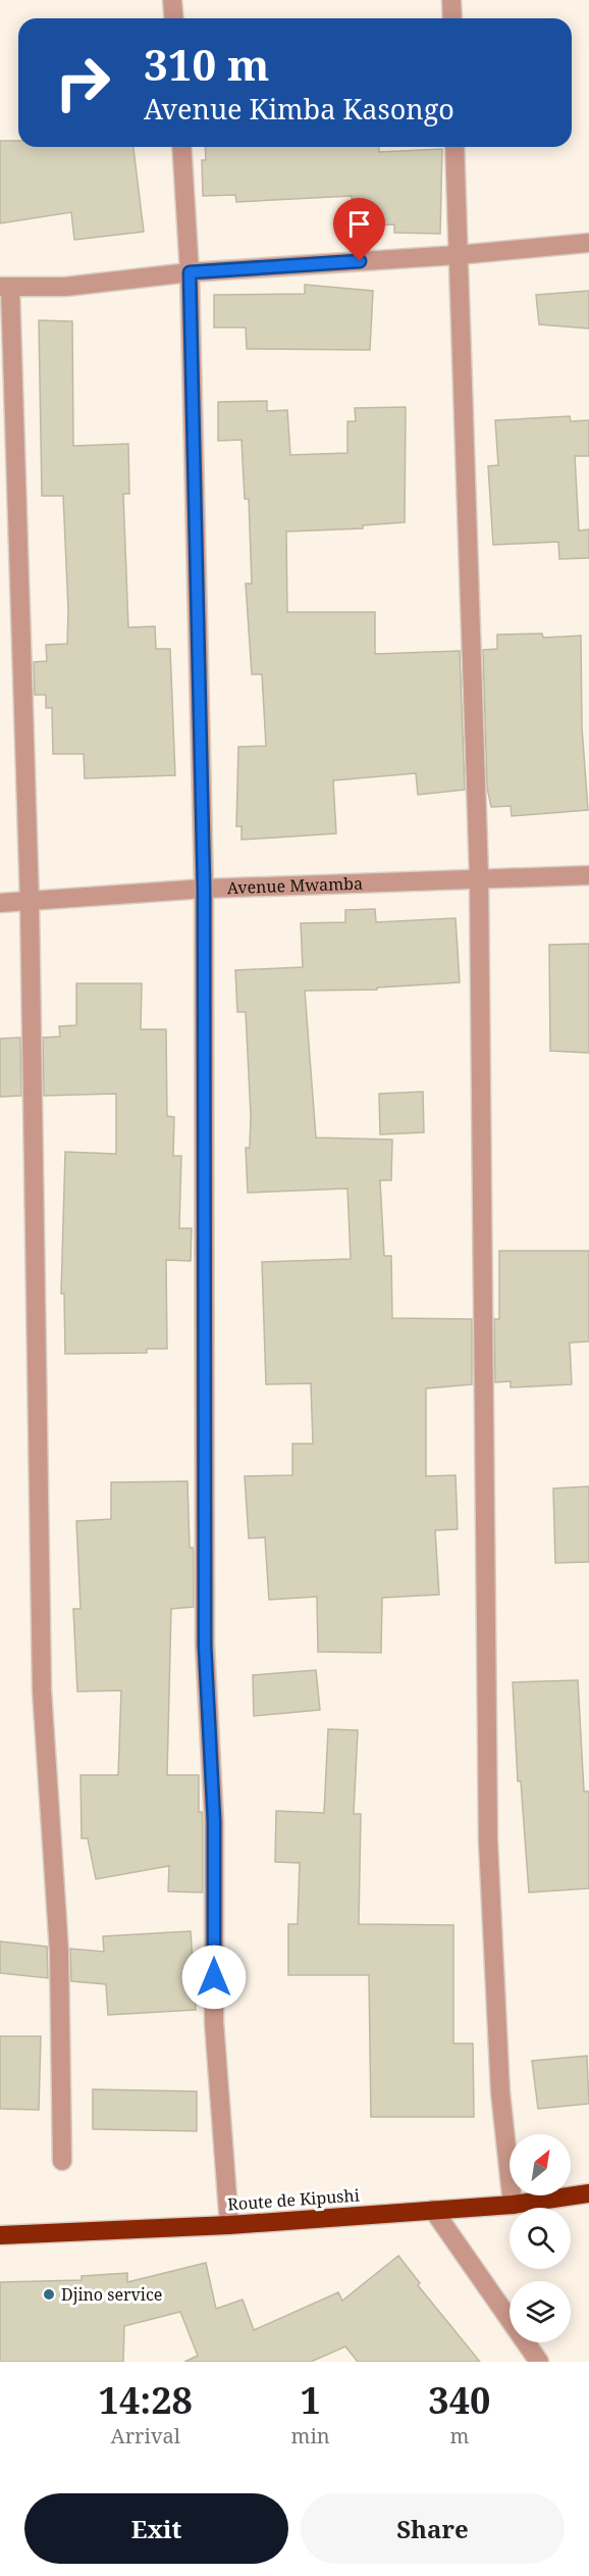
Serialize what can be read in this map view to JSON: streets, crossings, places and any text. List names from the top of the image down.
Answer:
{
  "streets": {
    "highway": ["Route de Kipushi"],
    "street": ["Avenue Mwamba"]
  },
  "places": ["Djino service"],
  "north": "top right",
  "page": {
    "turn": ["310 m", "Avenue Kimba Kasongo"],
    "eta": [
      "14:28",
      "Arrival",
      "1",
      "min",
      "340",
      "m"
    ],
    "buttons": ["Exit", "Share"]
  }
}
